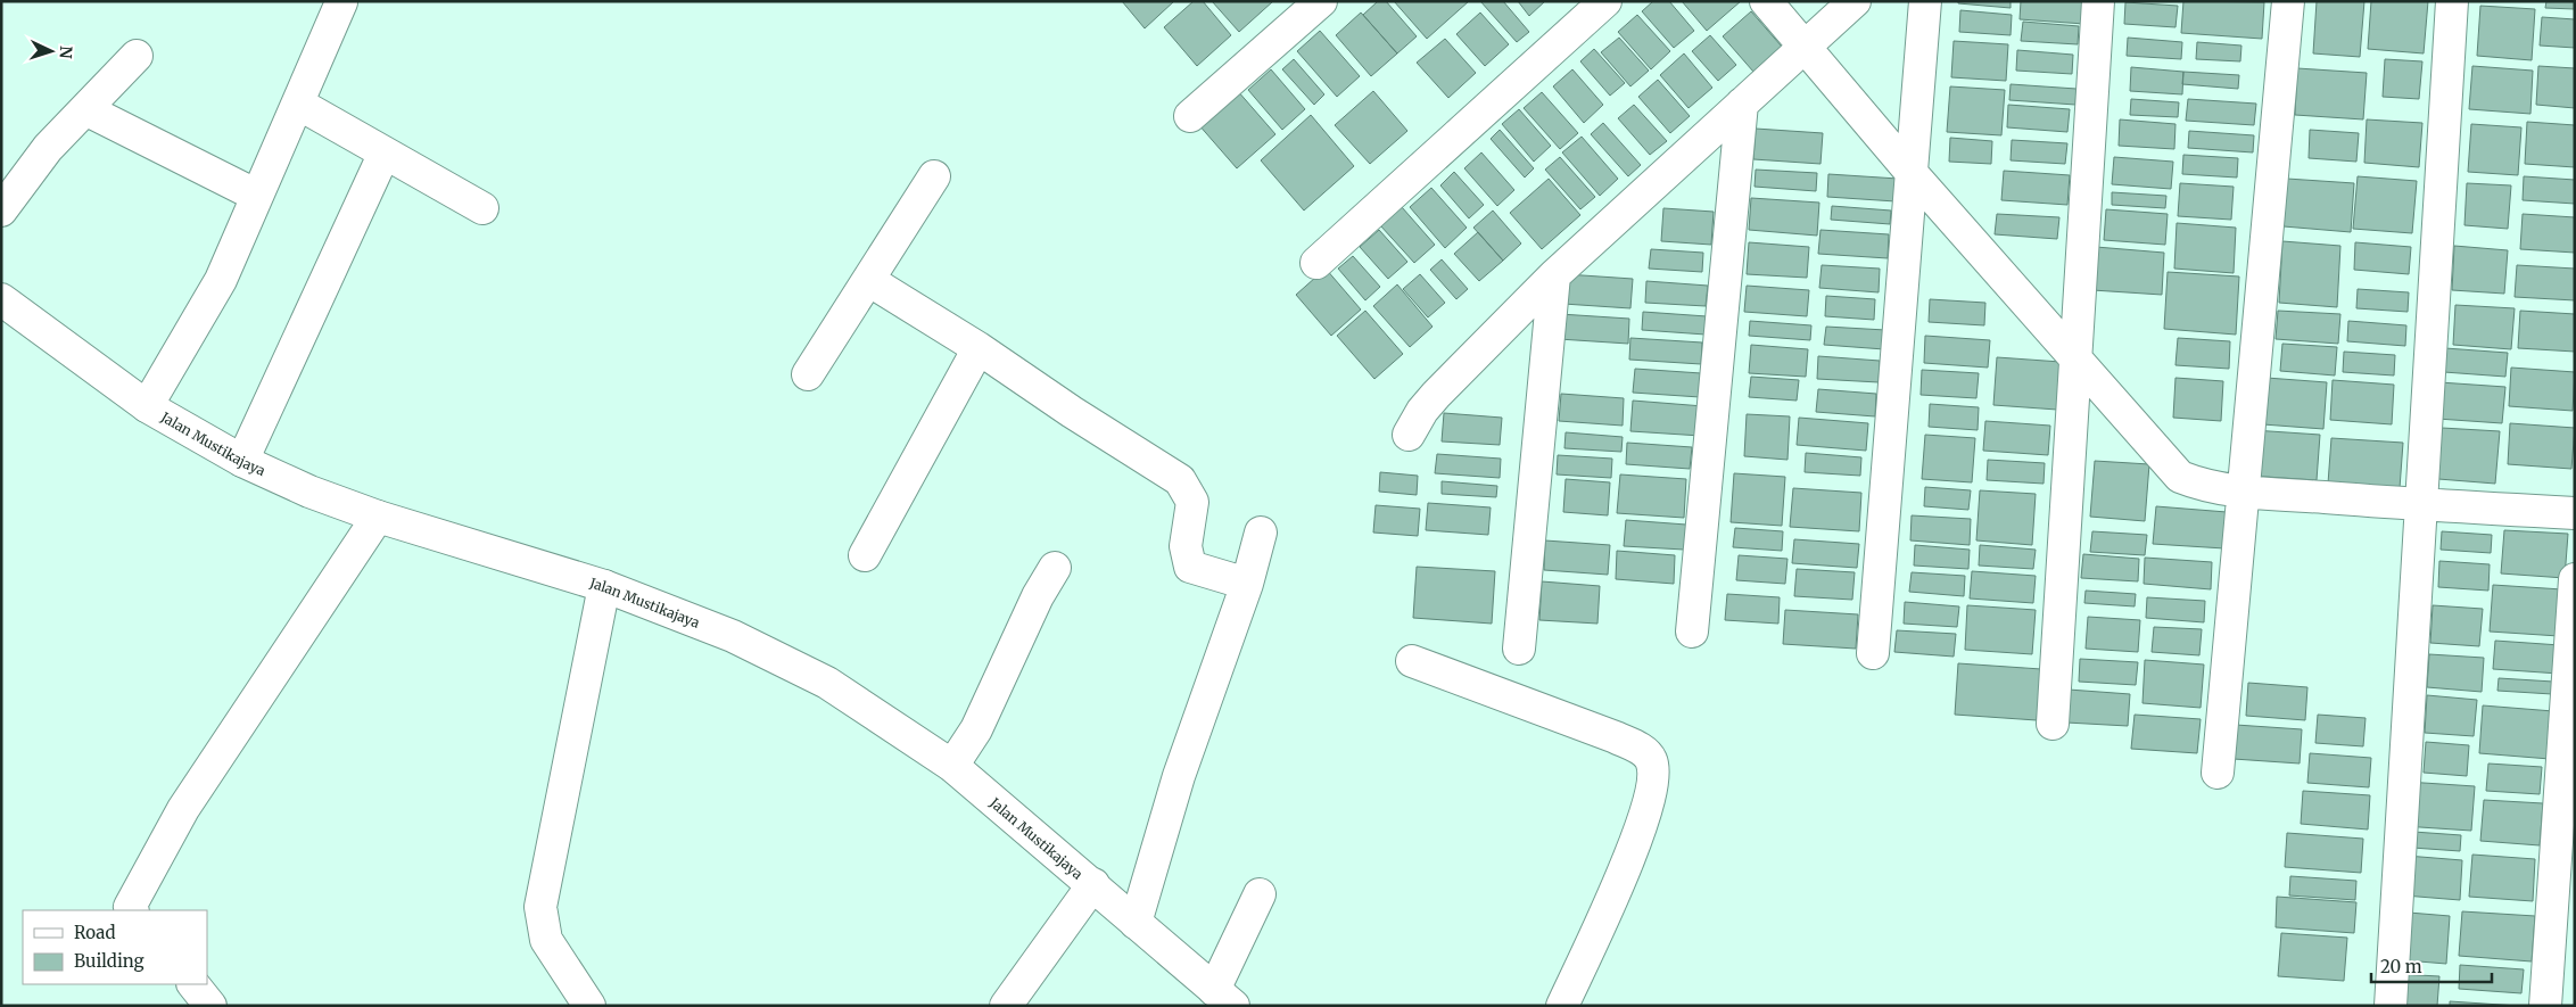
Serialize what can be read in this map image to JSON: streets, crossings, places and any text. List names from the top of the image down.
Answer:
{
  "streets": {
    "street": ["Jalan Mustikajaya"]
  },
  "legend": ["Road", "Building"],
  "scale_bar": "20 m",
  "north": "right"
}
